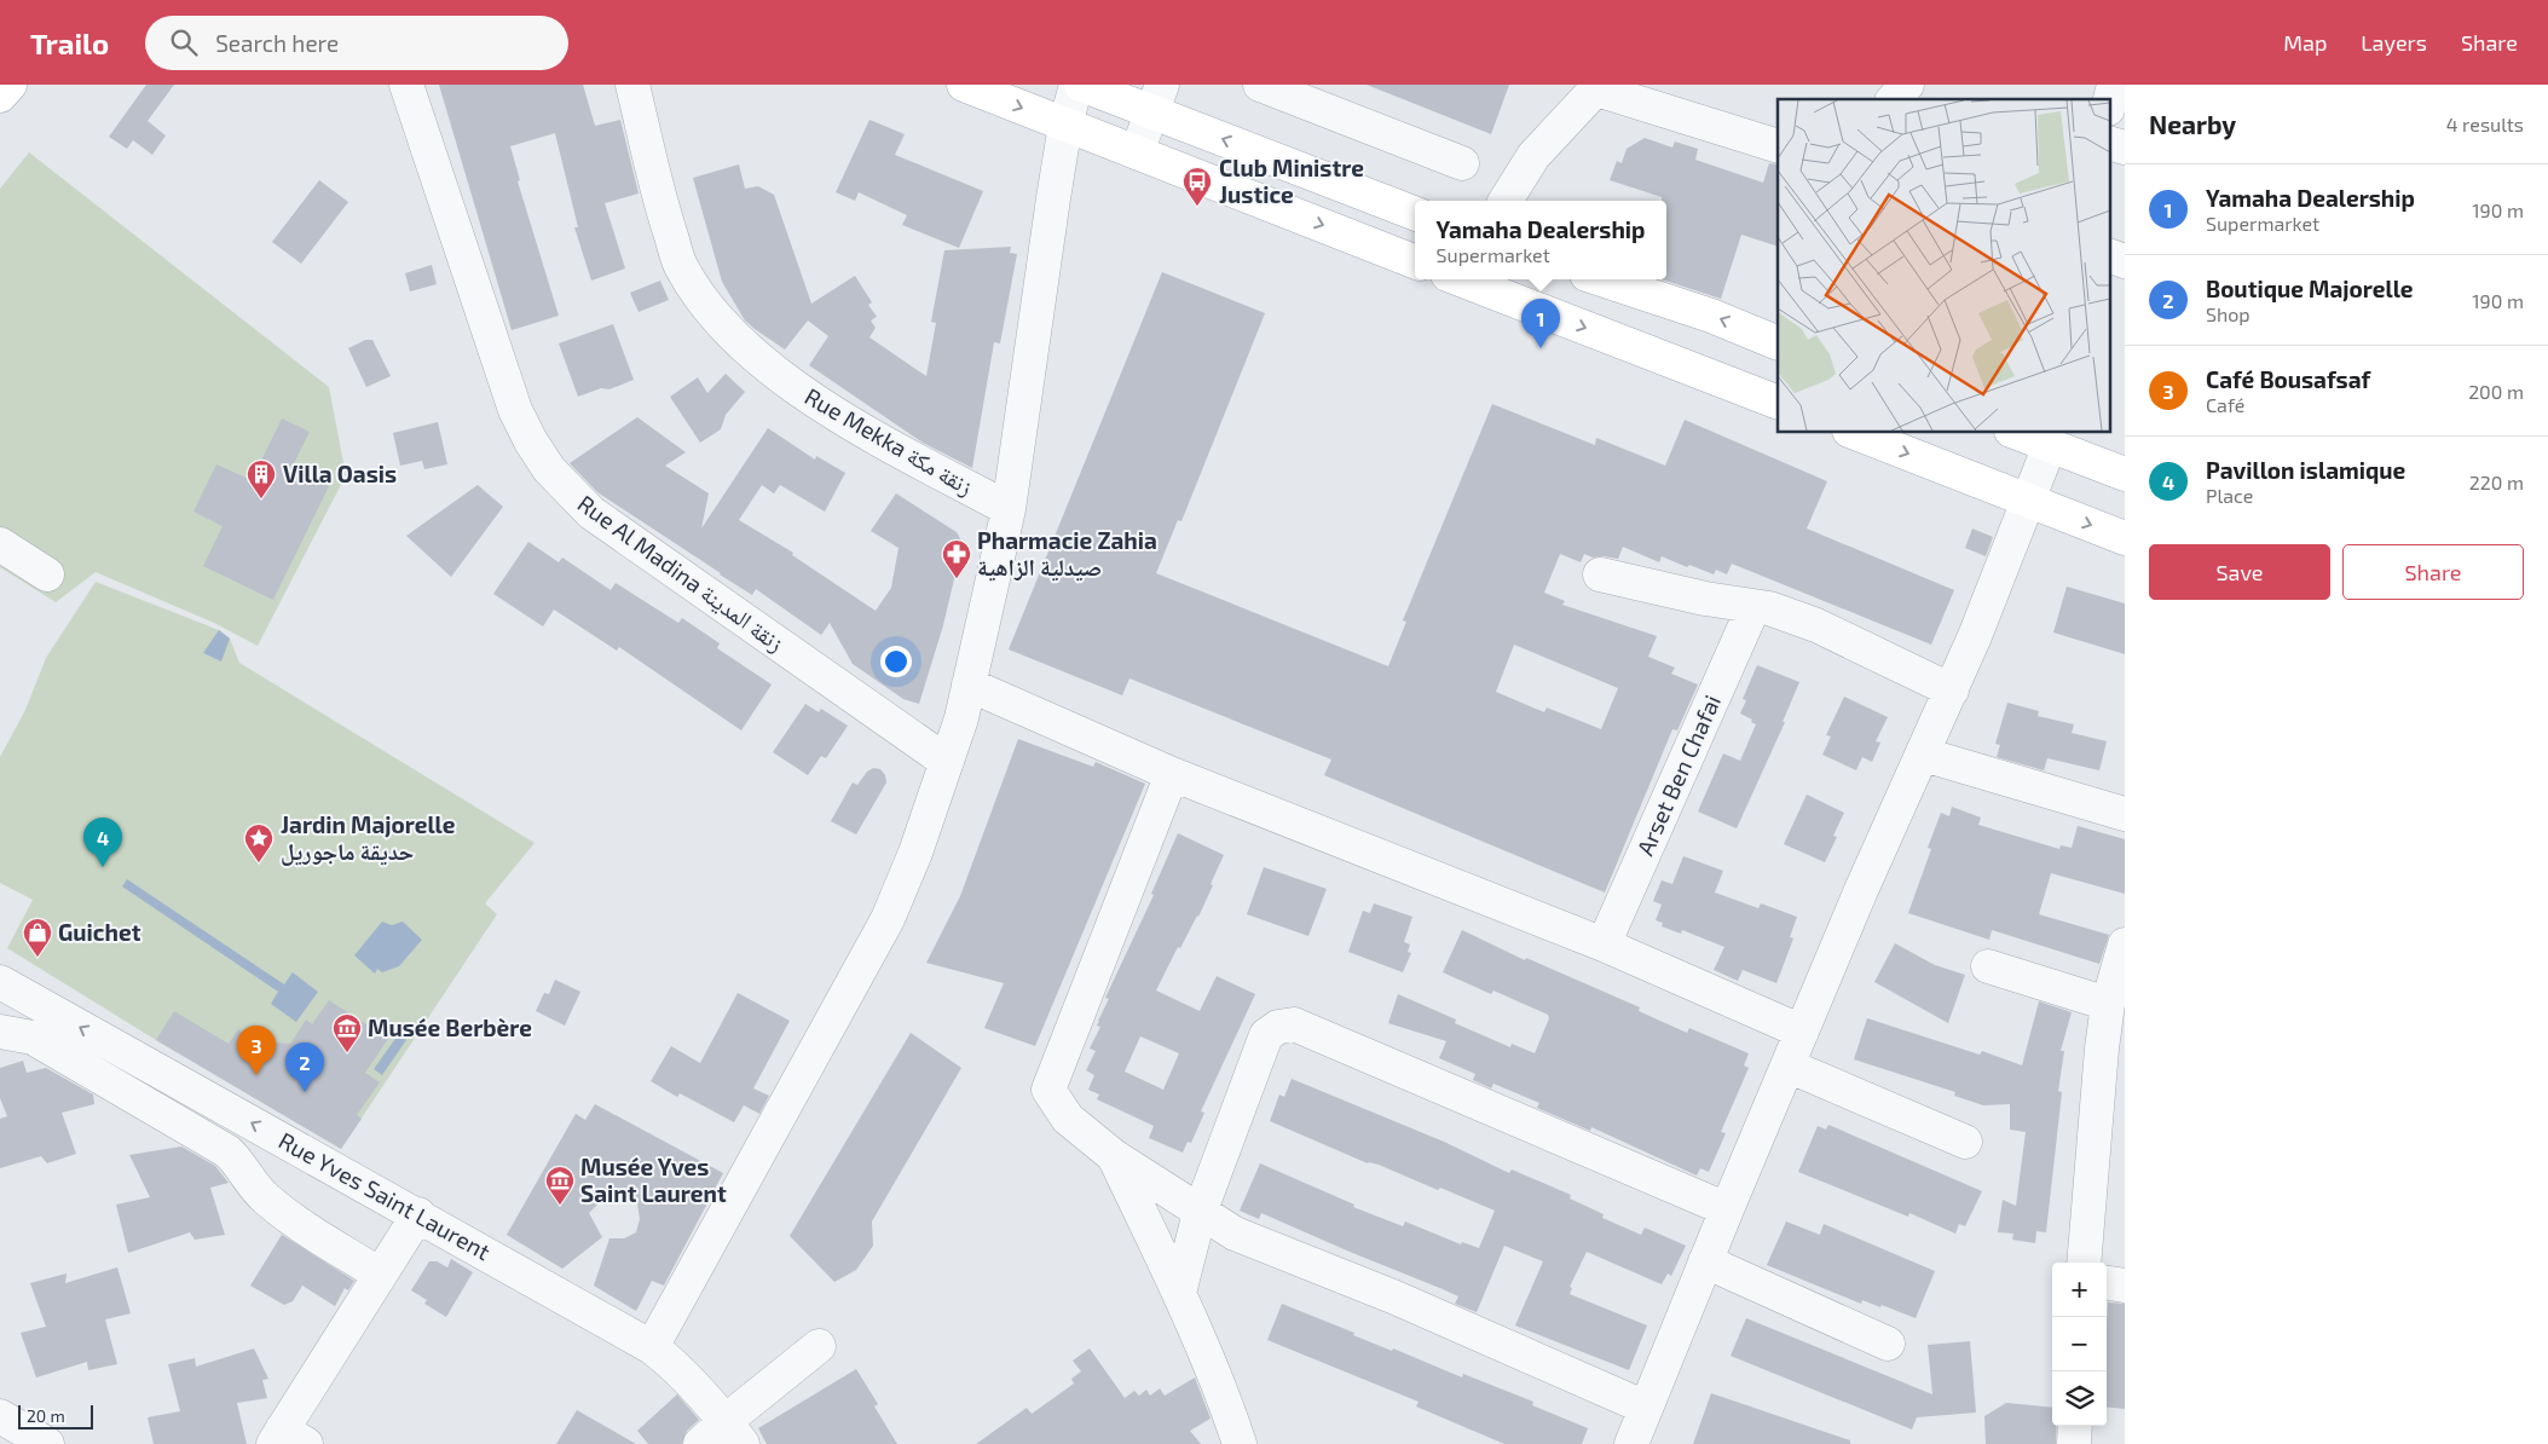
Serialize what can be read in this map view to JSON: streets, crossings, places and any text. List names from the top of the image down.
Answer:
{
  "streets": {
    "street": [
      "Rue Mekka زنقة مكة",
      "Rue Al Madina زنقة المدينة",
      "Arset Ben Chafai",
      "Rue Yves Saint Laurent"
    ]
  },
  "places": {
    "bus stop": ["Club Ministre Justice"],
    "building": ["Villa Oasis"],
    "pharmacy": ["Pharmacie Zahia صيدلية الزاهية"],
    "place": ["Jardin Majorelle حديقة ماجوريل"],
    "shop": ["Guichet"],
    "museum": ["Musée Berbère", "Musée Yves Saint Laurent"]
  },
  "scale_bar": "20 m",
  "page": {
    "header": "Trailo",
    "search": "Search here",
    "nav": ["Map", "Layers", "Share"],
    "heading": ["Nearby", "4 results"],
    "list": [
      {
        "mark": "1",
        "name": "Yamaha Dealership",
        "note": "Supermarket",
        "value": "190 m"
      },
      {
        "mark": "2",
        "name": "Boutique Majorelle",
        "note": "Shop",
        "value": "190 m"
      },
      {
        "mark": "3",
        "name": "Café Bousafsaf",
        "note": "Café",
        "value": "200 m"
      },
      {
        "mark": "4",
        "name": "Pavillon islamique",
        "note": "Place",
        "value": "220 m"
      }
    ],
    "popup": ["Yamaha Dealership", "Supermarket"],
    "pins": [
      "1",
      "4",
      "3",
      "2"
    ],
    "buttons": ["Save", "Share"],
    "map_buttons": ["+", "−"],
    "scale": "20 m"
  }
}
